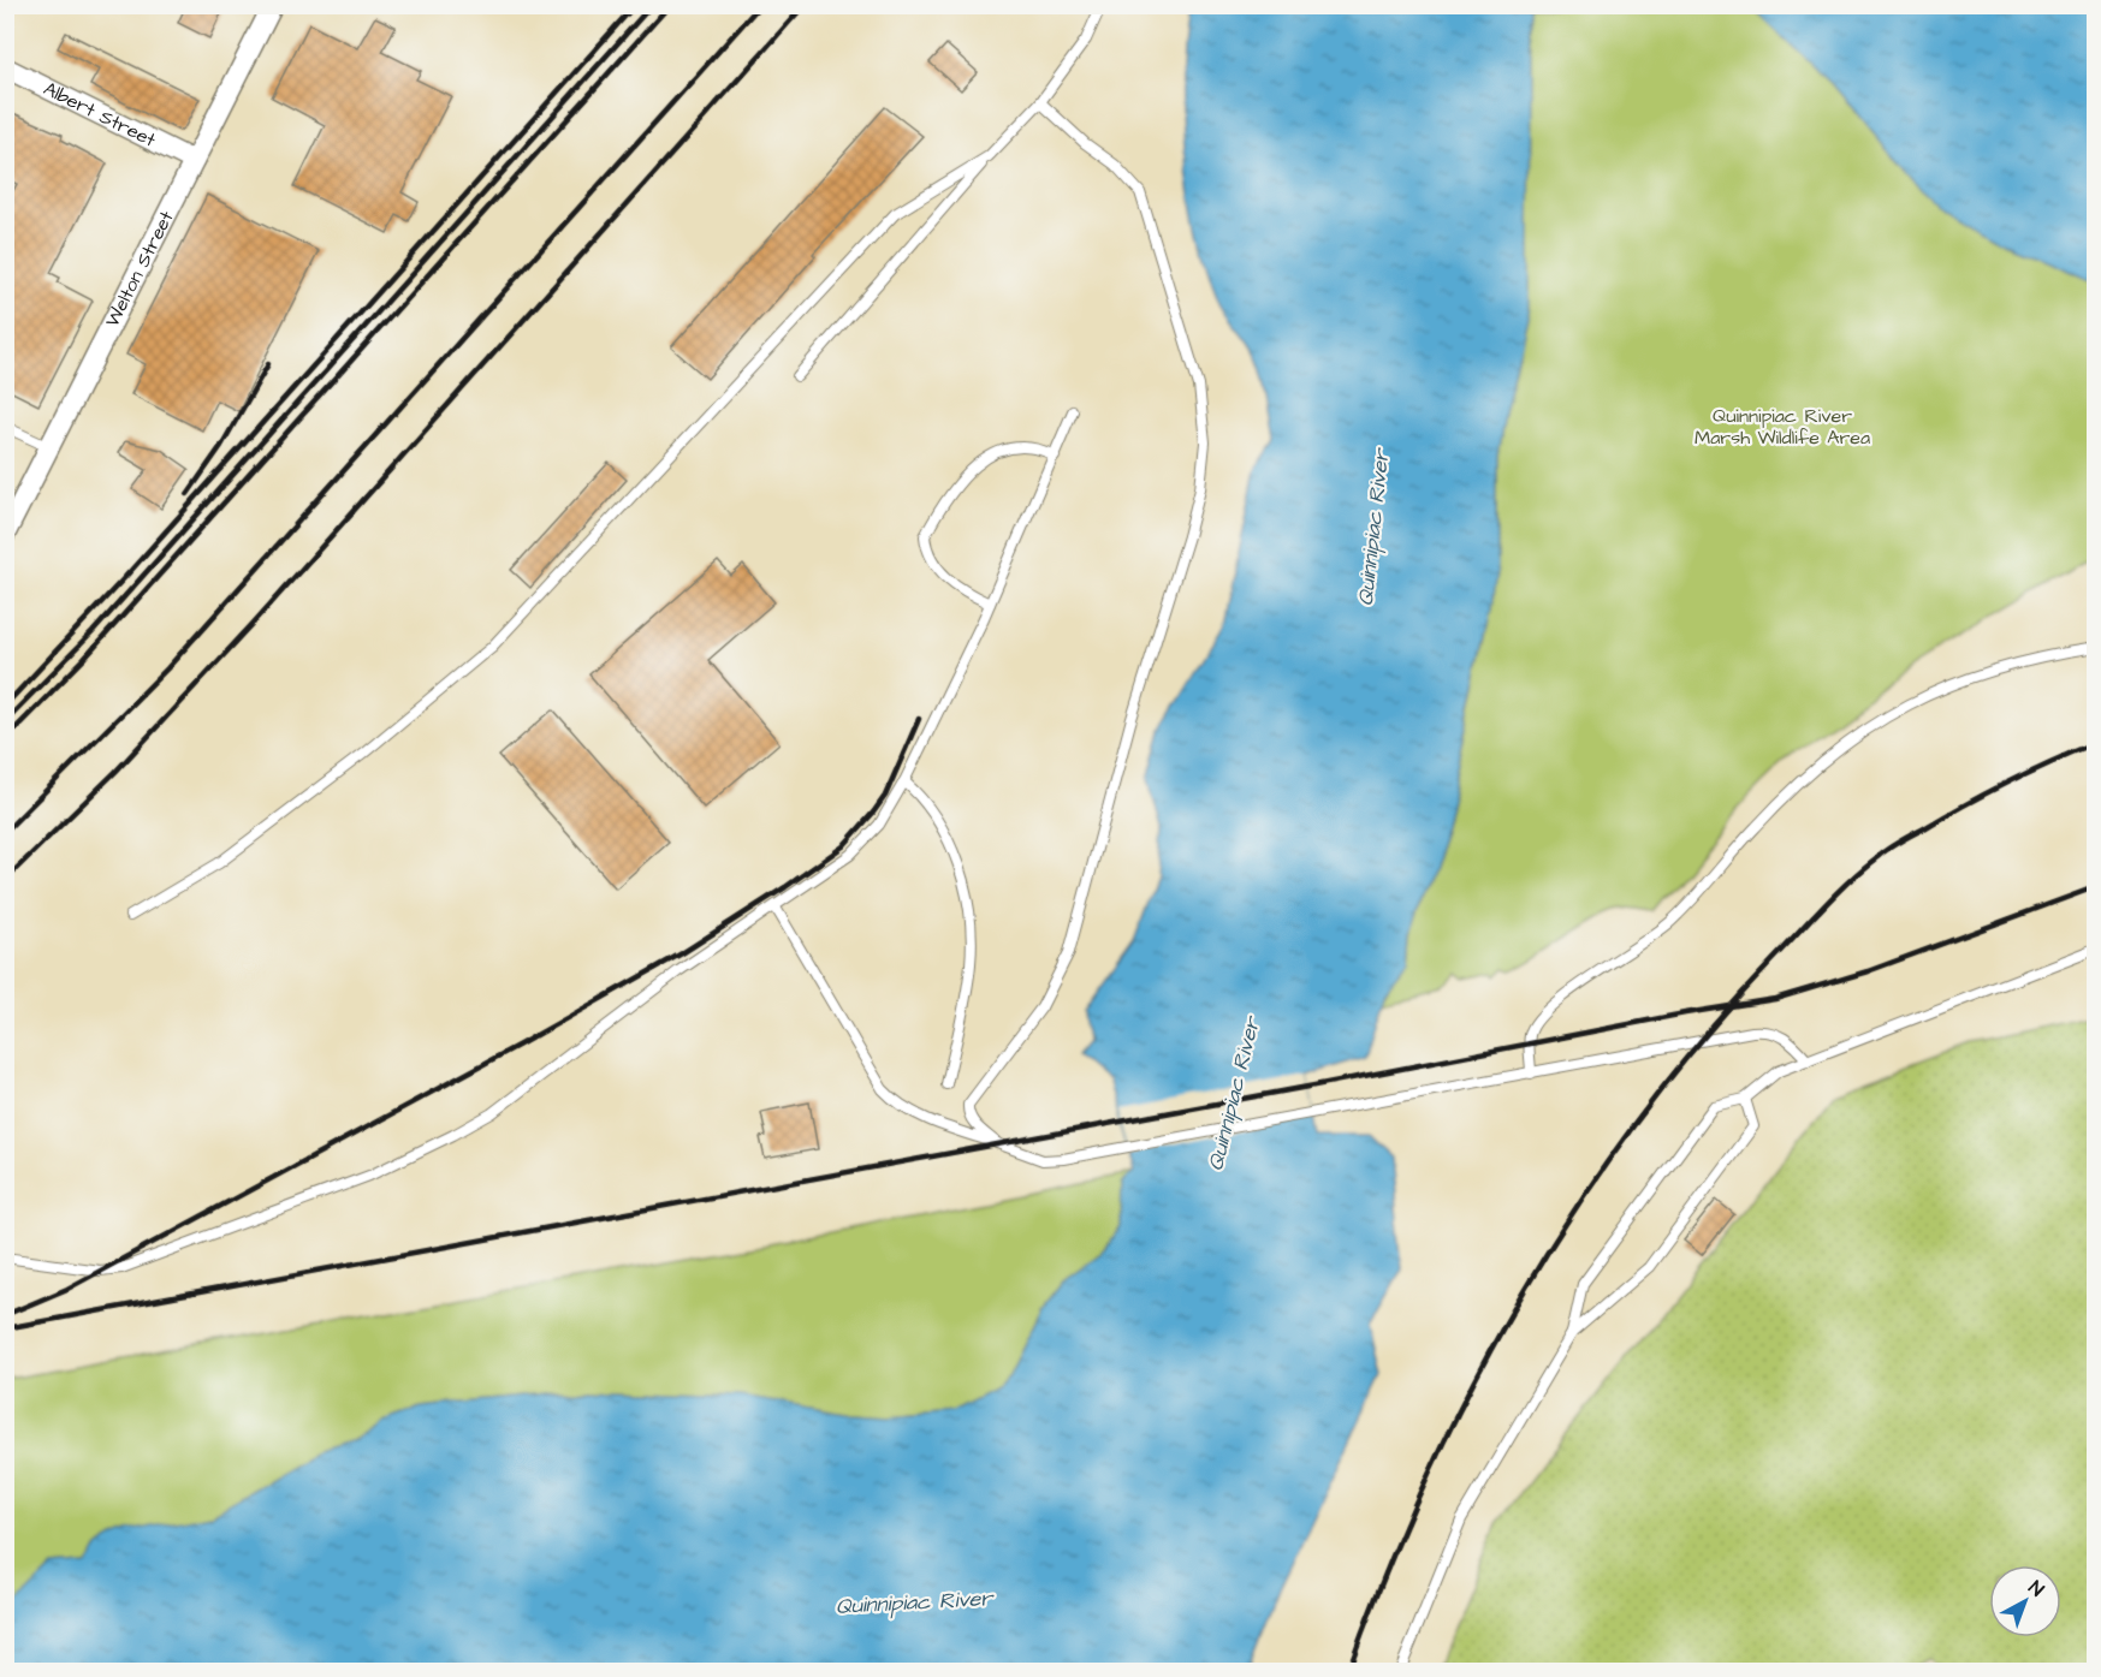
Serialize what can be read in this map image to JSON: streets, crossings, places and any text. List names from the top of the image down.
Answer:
{
  "streets": {
    "street": ["Albert Street", "Welton Street"]
  },
  "crossings": [
    ["Albert Street", "Welton Street"]
  ],
  "water": ["Quinnipiac River"],
  "parks": ["Quinnipiac River Marsh Wildlife Area"],
  "north": "top right"
}
